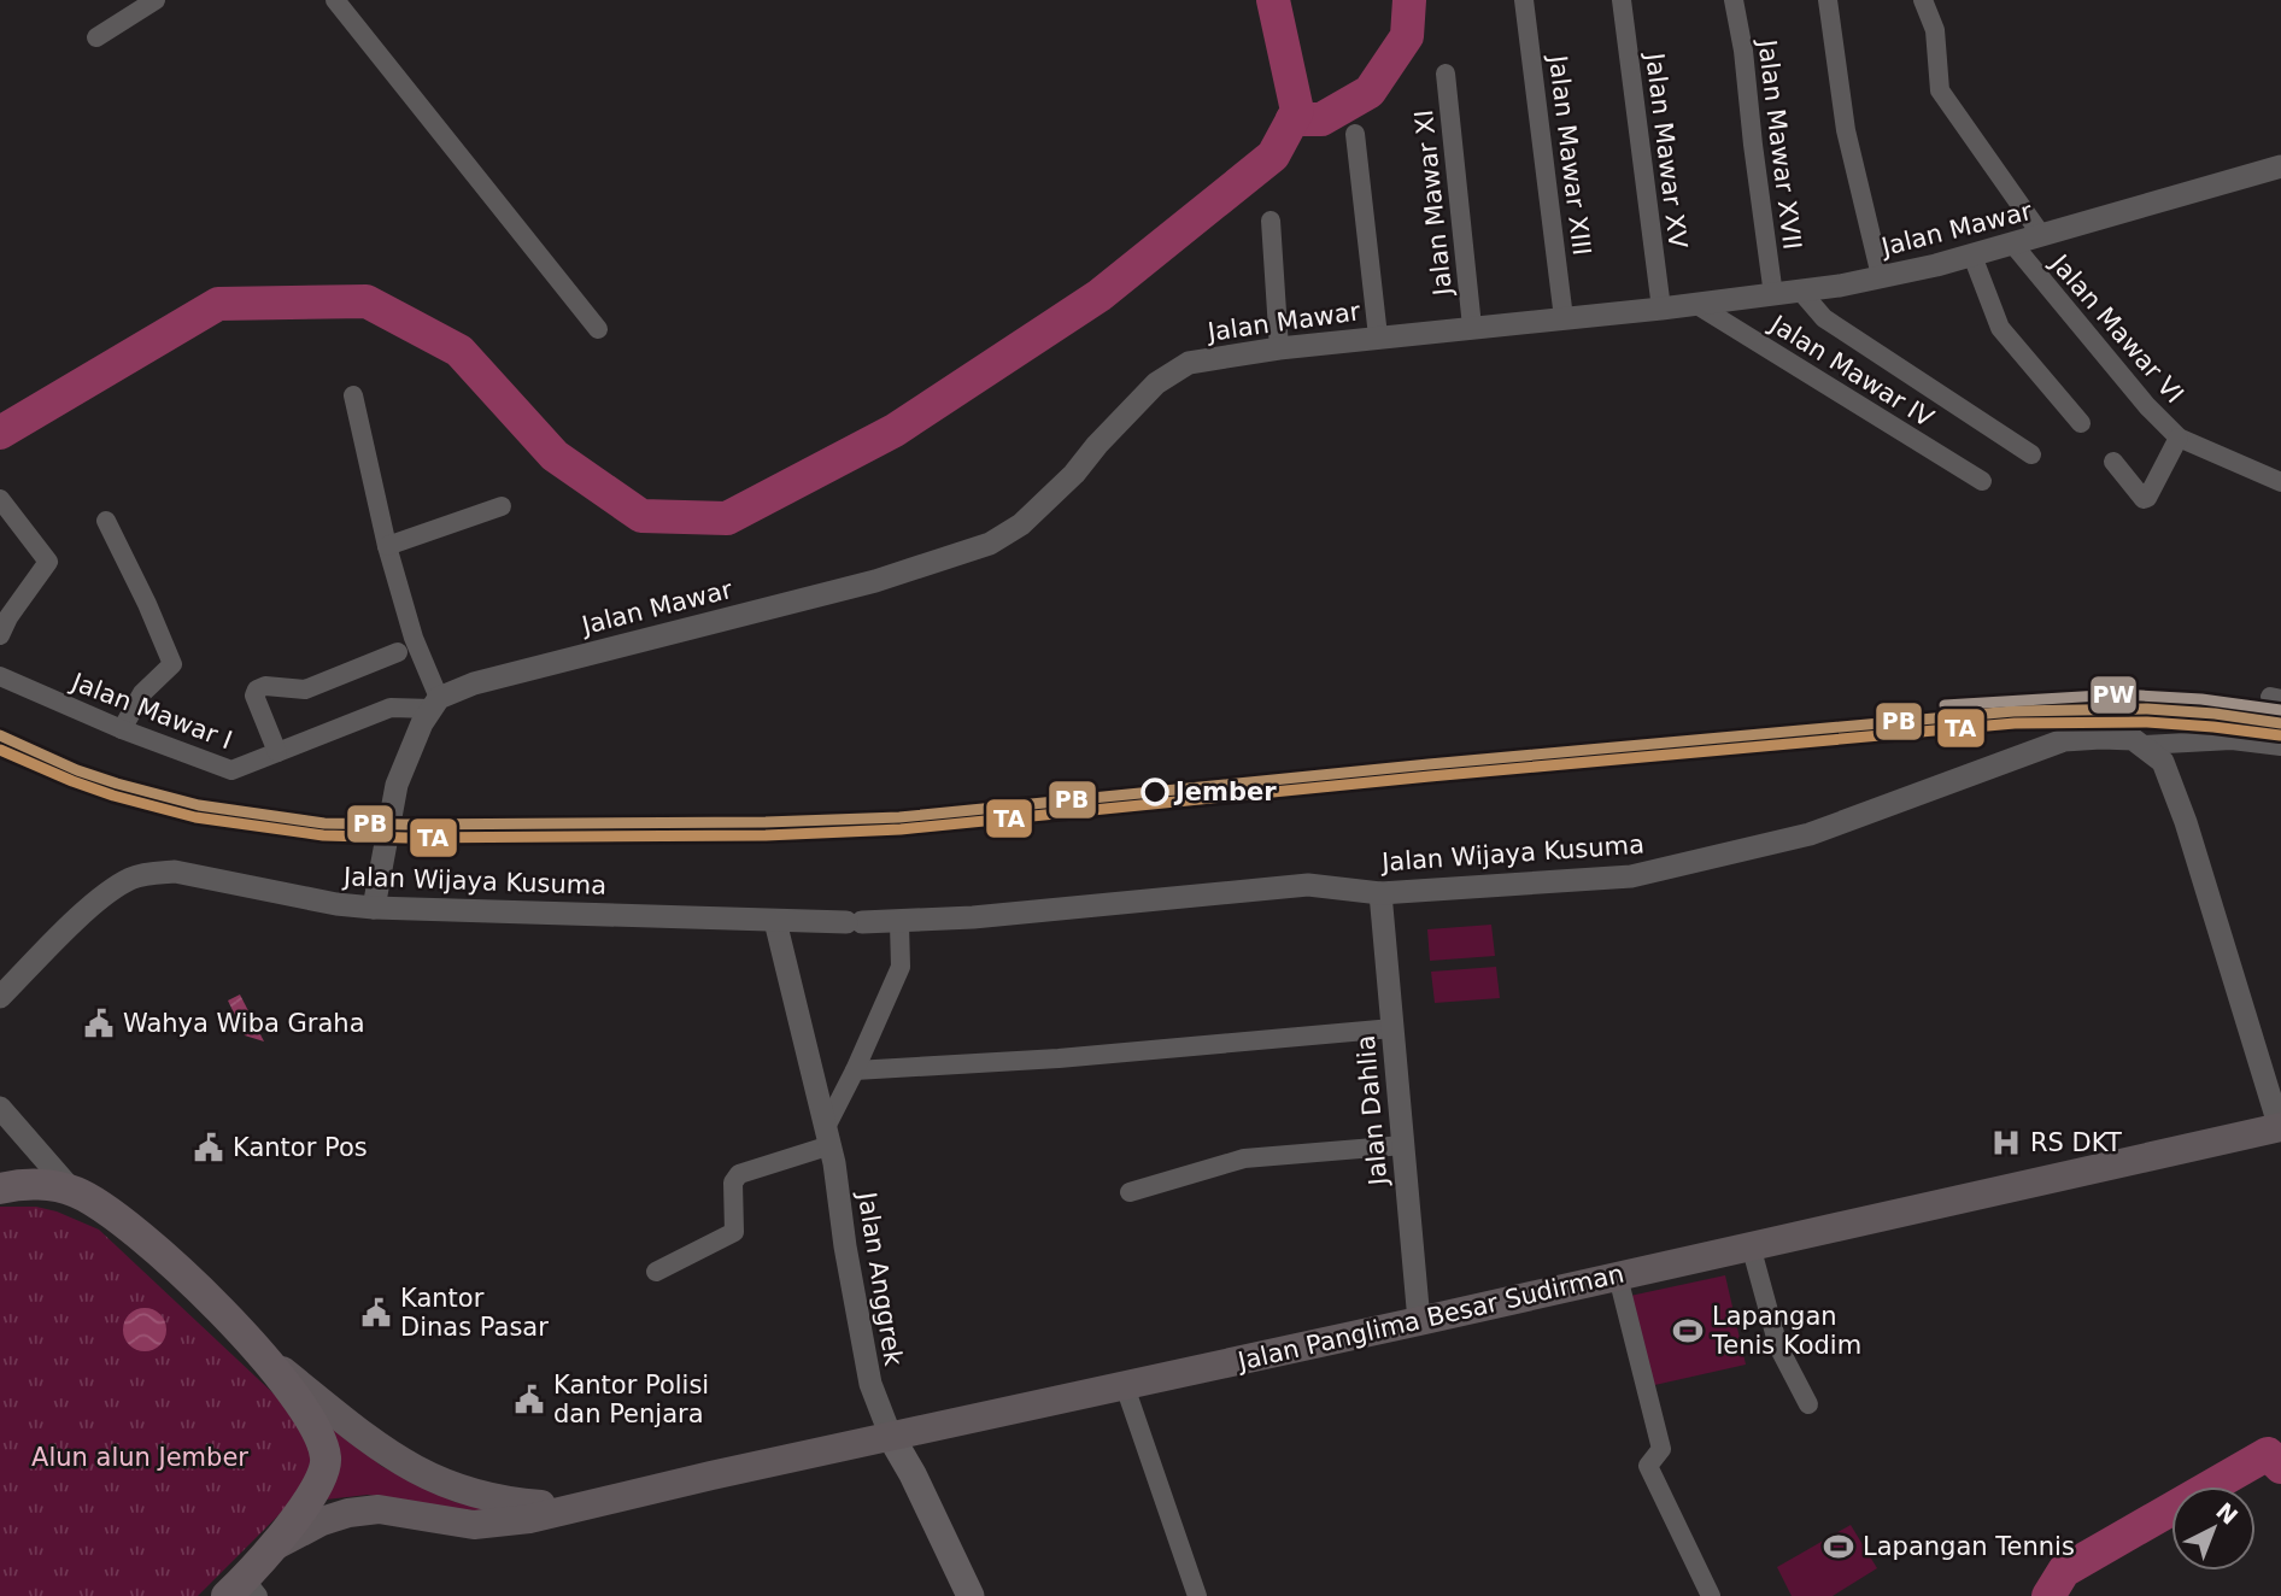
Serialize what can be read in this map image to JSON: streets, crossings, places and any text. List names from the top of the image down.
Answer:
{
  "streets": {
    "main road": ["Jalan Panglima Besar Sudirman"],
    "street": [
      "Jalan Mawar XVII",
      "Jalan Mawar XV",
      "Jalan Mawar XIII",
      "Jalan Mawar XI",
      "Jalan Mawar",
      "Jalan Mawar VI",
      "Jalan Mawar IV",
      "Jalan Mawar I",
      "Jalan Wijaya Kusuma",
      "Jalan Dahlia",
      "Jalan Anggrek"
    ]
  },
  "crossings": [
    ["Jalan Mawar XVII", "Jalan Mawar"],
    ["Jalan Mawar XV", "Jalan Mawar"],
    ["Jalan Mawar XIII", "Jalan Mawar"],
    ["Jalan Mawar XI", "Jalan Mawar"],
    ["Jalan Mawar", "Jalan Mawar VI"],
    ["Jalan Mawar", "Jalan Mawar IV"],
    ["Jalan Mawar", "Jalan Mawar I"],
    ["Jalan Wijaya Kusuma", "Jalan Dahlia"],
    ["Jalan Wijaya Kusuma", "Jalan Anggrek"],
    ["Jalan Dahlia", "Jalan Panglima Besar Sudirman"],
    ["Jalan Anggrek", "Jalan Panglima Besar Sudirman"]
  ],
  "parks": ["Alun alun Jember"],
  "places": {
    "other": ["Jember"],
    "public building": [
      "Wahya Wiba Graha",
      "Kantor Pos",
      "Kantor Dinas Pasar",
      "Kantor Polisi dan Penjara"
    ],
    "hospital": ["RS DKT"],
    "sports": ["Lapangan Tenis Kodim", "Lapangan Tennis"]
  },
  "lines": ["transit line PW", "transit line PB", "transit line TA"],
  "north": "top right"
}
